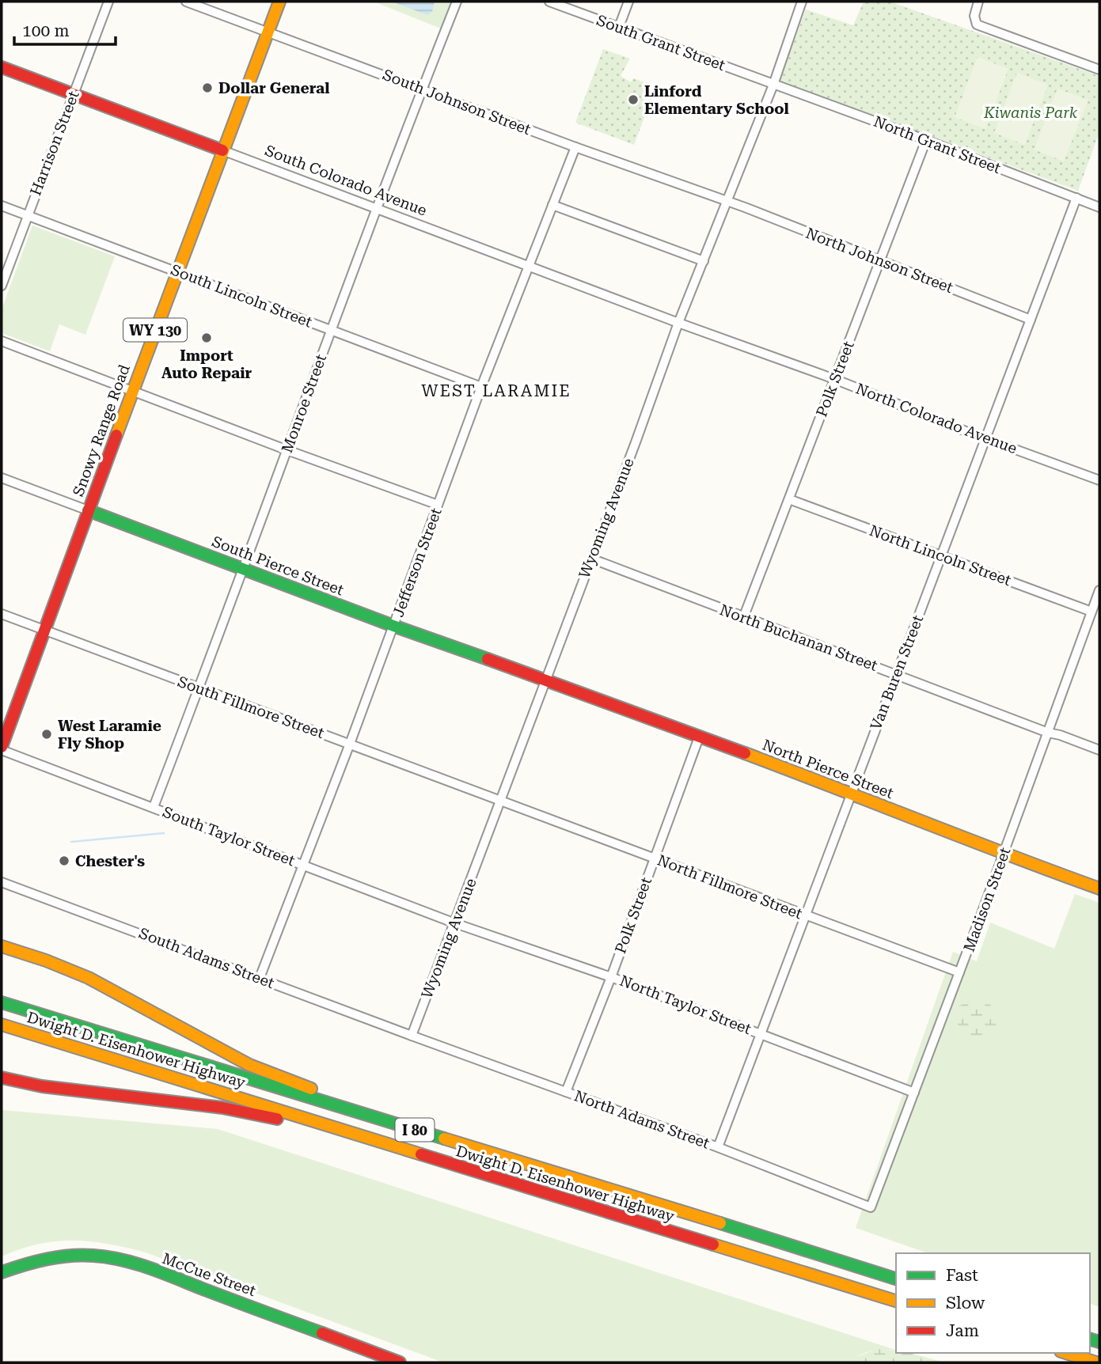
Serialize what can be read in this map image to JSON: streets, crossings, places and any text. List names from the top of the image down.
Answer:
{
  "streets": {
    "main road": [
      "South Colorado Avenue",
      "WY 130",
      "Snowy Range Road",
      "South Pierce Street",
      "North Pierce Street",
      "Dwight D. Eisenhower Highway",
      "I 80",
      "McCue Street"
    ],
    "street": [
      "South Grant Street",
      "South Johnson Street",
      "Harrison Street",
      "North Grant Street",
      "North Johnson Street",
      "South Lincoln Street",
      "Polk Street",
      "Monroe Street",
      "North Colorado Avenue",
      "Wyoming Avenue",
      "North Lincoln Street",
      "Jefferson Street",
      "North Buchanan Street",
      "Van Buren Street",
      "South Fillmore Street",
      "South Taylor Street",
      "North Fillmore Street",
      "Madison Street",
      "South Adams Street",
      "North Taylor Street",
      "North Adams Street"
    ]
  },
  "crossings": [
    ["South Grant Street", "North Grant Street"],
    ["South Grant Street", "Wyoming Avenue"],
    ["South Johnson Street", "North Johnson Street"],
    ["South Johnson Street", "Monroe Street"],
    ["South Johnson Street", "Snowy Range Road"],
    ["South Johnson Street", "Wyoming Avenue"],
    ["South Johnson Street", "Jefferson Street"],
    ["Harrison Street", "South Colorado Avenue"],
    ["Harrison Street", "South Lincoln Street"],
    ["North Grant Street", "Polk Street"],
    ["North Grant Street", "Wyoming Avenue"],
    ["North Grant Street", "Van Buren Street"],
    ["South Colorado Avenue", "Monroe Street"],
    ["South Colorado Avenue", "North Colorado Avenue"],
    ["South Colorado Avenue", "Snowy Range Road"],
    ["South Colorado Avenue", "Wyoming Avenue"],
    ["South Colorado Avenue", "Jefferson Street"],
    ["North Johnson Street", "Polk Street"],
    ["North Johnson Street", "Wyoming Avenue"],
    ["North Johnson Street", "Van Buren Street"],
    ["South Lincoln Street", "Monroe Street"],
    ["South Lincoln Street", "Snowy Range Road"],
    ["South Lincoln Street", "Jefferson Street"],
    ["Polk Street", "North Colorado Avenue"],
    ["Polk Street", "North Lincoln Street"],
    ["Polk Street", "North Buchanan Street"],
    ["Polk Street", "North Pierce Street"],
    ["Polk Street", "North Fillmore Street"],
    ["Polk Street", "North Taylor Street"],
    ["Polk Street", "North Adams Street"],
    ["Monroe Street", "South Pierce Street"],
    ["Monroe Street", "South Fillmore Street"],
    ["Monroe Street", "South Taylor Street"],
    ["North Colorado Avenue", "Wyoming Avenue"],
    ["North Colorado Avenue", "Van Buren Street"],
    ["Snowy Range Road", "South Pierce Street"],
    ["Snowy Range Road", "South Fillmore Street"],
    ["Snowy Range Road", "South Taylor Street"],
    ["Wyoming Avenue", "South Pierce Street"],
    ["Wyoming Avenue", "North Buchanan Street"],
    ["Wyoming Avenue", "South Fillmore Street"],
    ["Wyoming Avenue", "North Pierce Street"],
    ["Wyoming Avenue", "South Taylor Street"],
    ["Wyoming Avenue", "North Fillmore Street"],
    ["Wyoming Avenue", "South Adams Street"],
    ["Wyoming Avenue", "North Taylor Street"],
    ["Wyoming Avenue", "North Adams Street"],
    ["North Lincoln Street", "Van Buren Street"],
    ["North Lincoln Street", "Madison Street"],
    ["Jefferson Street", "South Pierce Street"],
    ["Jefferson Street", "South Fillmore Street"],
    ["Jefferson Street", "South Taylor Street"],
    ["Jefferson Street", "South Adams Street"],
    ["South Pierce Street", "North Pierce Street"],
    ["North Buchanan Street", "Van Buren Street"],
    ["North Buchanan Street", "Madison Street"],
    ["Van Buren Street", "North Pierce Street"],
    ["Van Buren Street", "North Fillmore Street"],
    ["Van Buren Street", "North Taylor Street"],
    ["Van Buren Street", "North Adams Street"],
    ["South Fillmore Street", "North Fillmore Street"],
    ["North Pierce Street", "Madison Street"],
    ["South Taylor Street", "North Taylor Street"],
    ["North Fillmore Street", "Madison Street"],
    ["Madison Street", "North Taylor Street"],
    ["Madison Street", "North Adams Street"],
    ["South Adams Street", "North Adams Street"]
  ],
  "districts": ["WEST LARAMIE"],
  "parks": ["Kiwanis Park"],
  "places": [
    "Dollar General",
    "Linford Elementary School",
    "Import Auto Repair",
    "West Laramie Fly Shop",
    "Chester's"
  ],
  "legend": ["Fast", "Slow", "Jam"],
  "scale_bar": "100 m"
}
